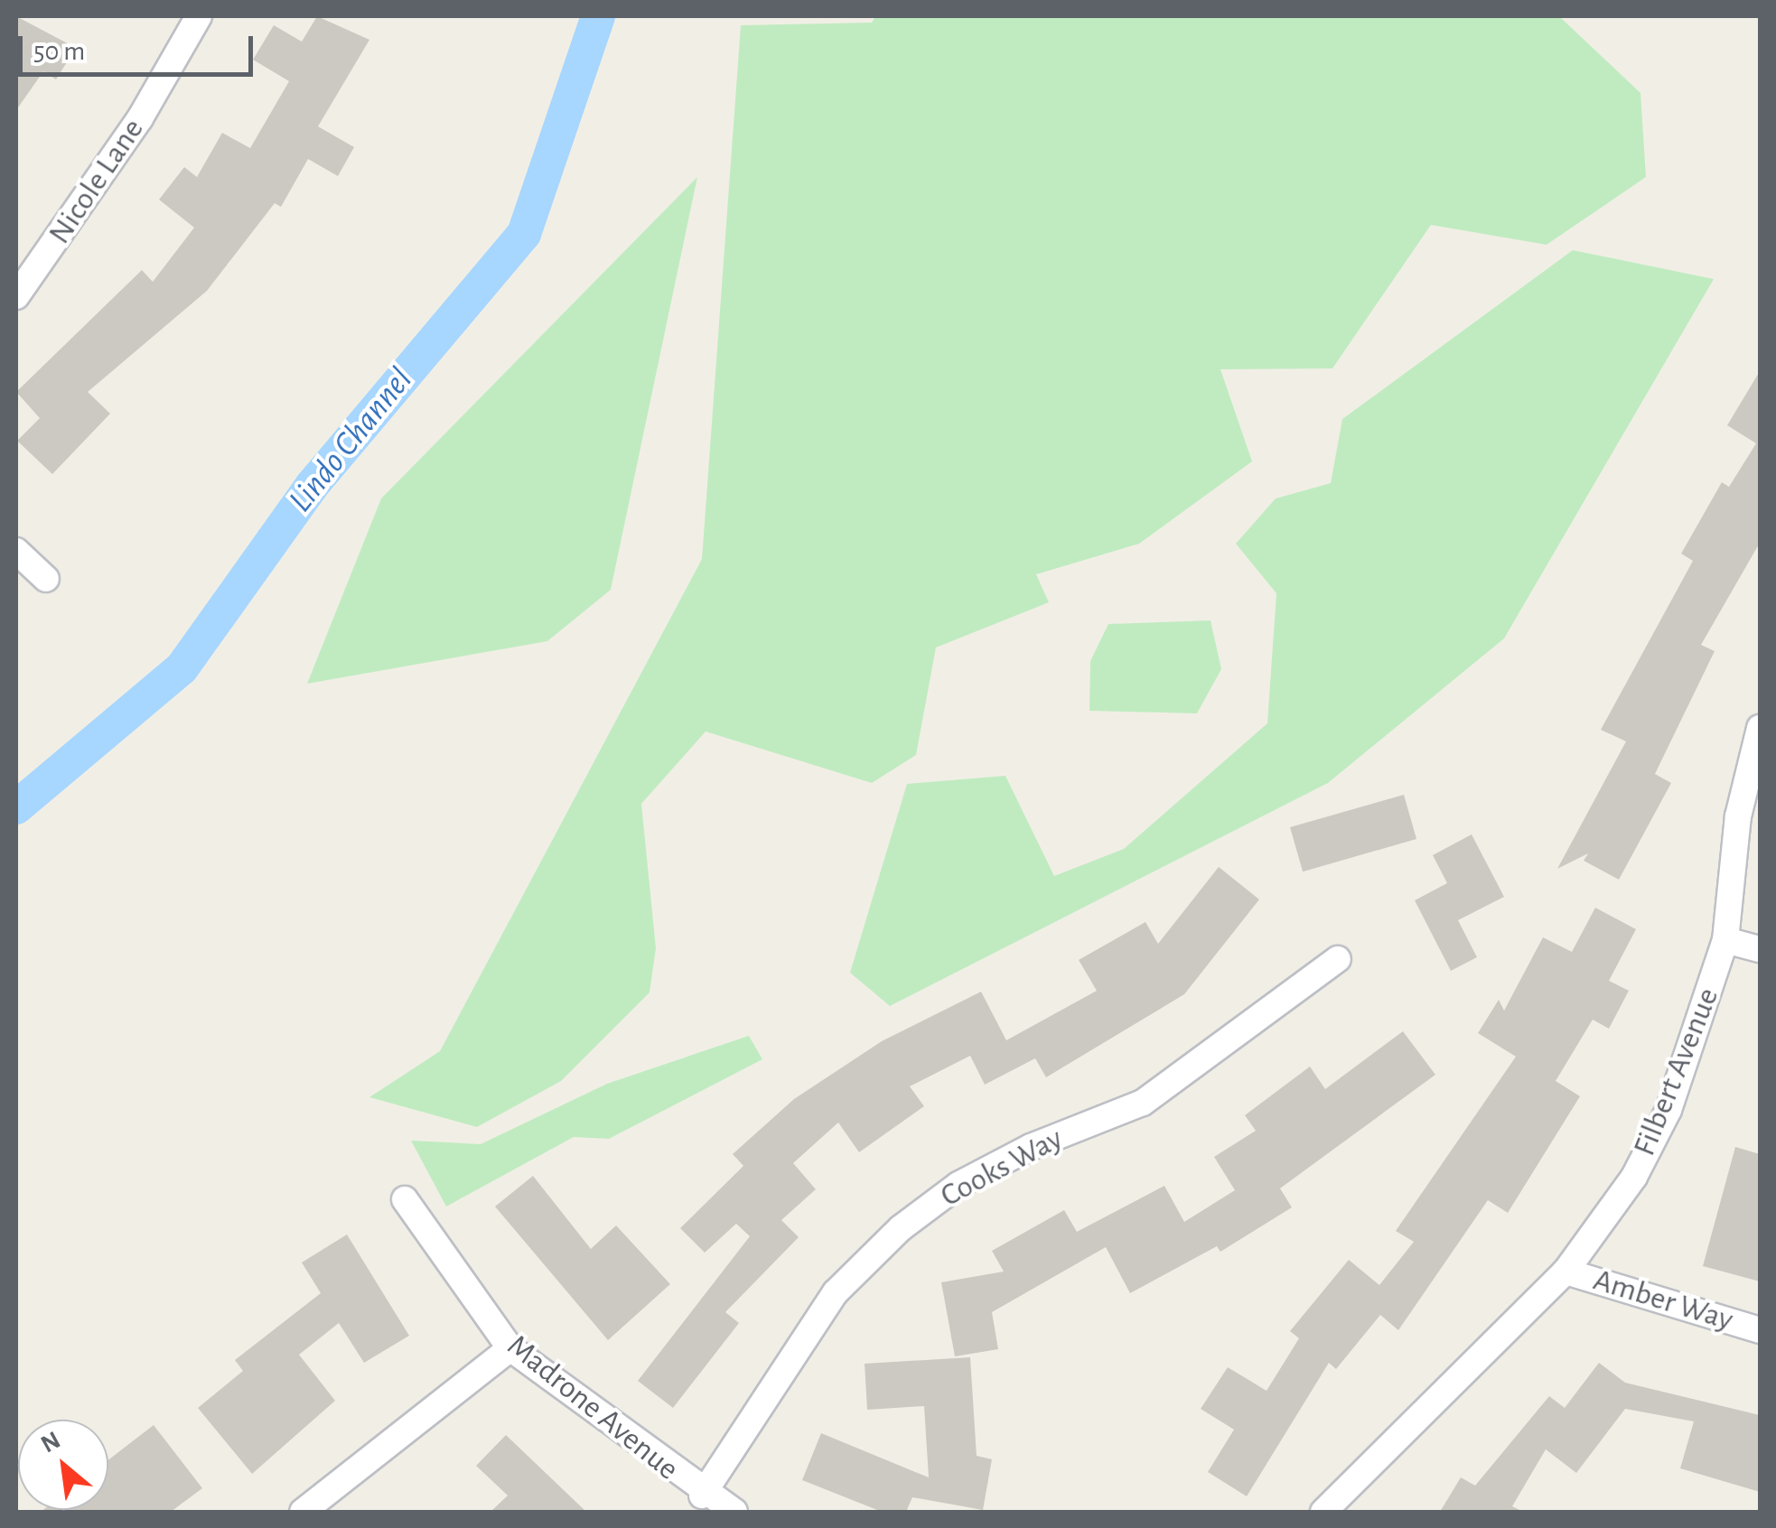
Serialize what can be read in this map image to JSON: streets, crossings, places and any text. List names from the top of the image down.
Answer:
{
  "streets": {
    "street": [
      "Nicole Lane",
      "Filbert Avenue",
      "Cooks Way",
      "Amber Way",
      "Madrone Avenue"
    ]
  },
  "crossings": [
    ["Filbert Avenue", "Amber Way"],
    ["Cooks Way", "Madrone Avenue"]
  ],
  "water": ["Lindo Channel"],
  "scale_bar": "50 m",
  "north": "top left"
}
